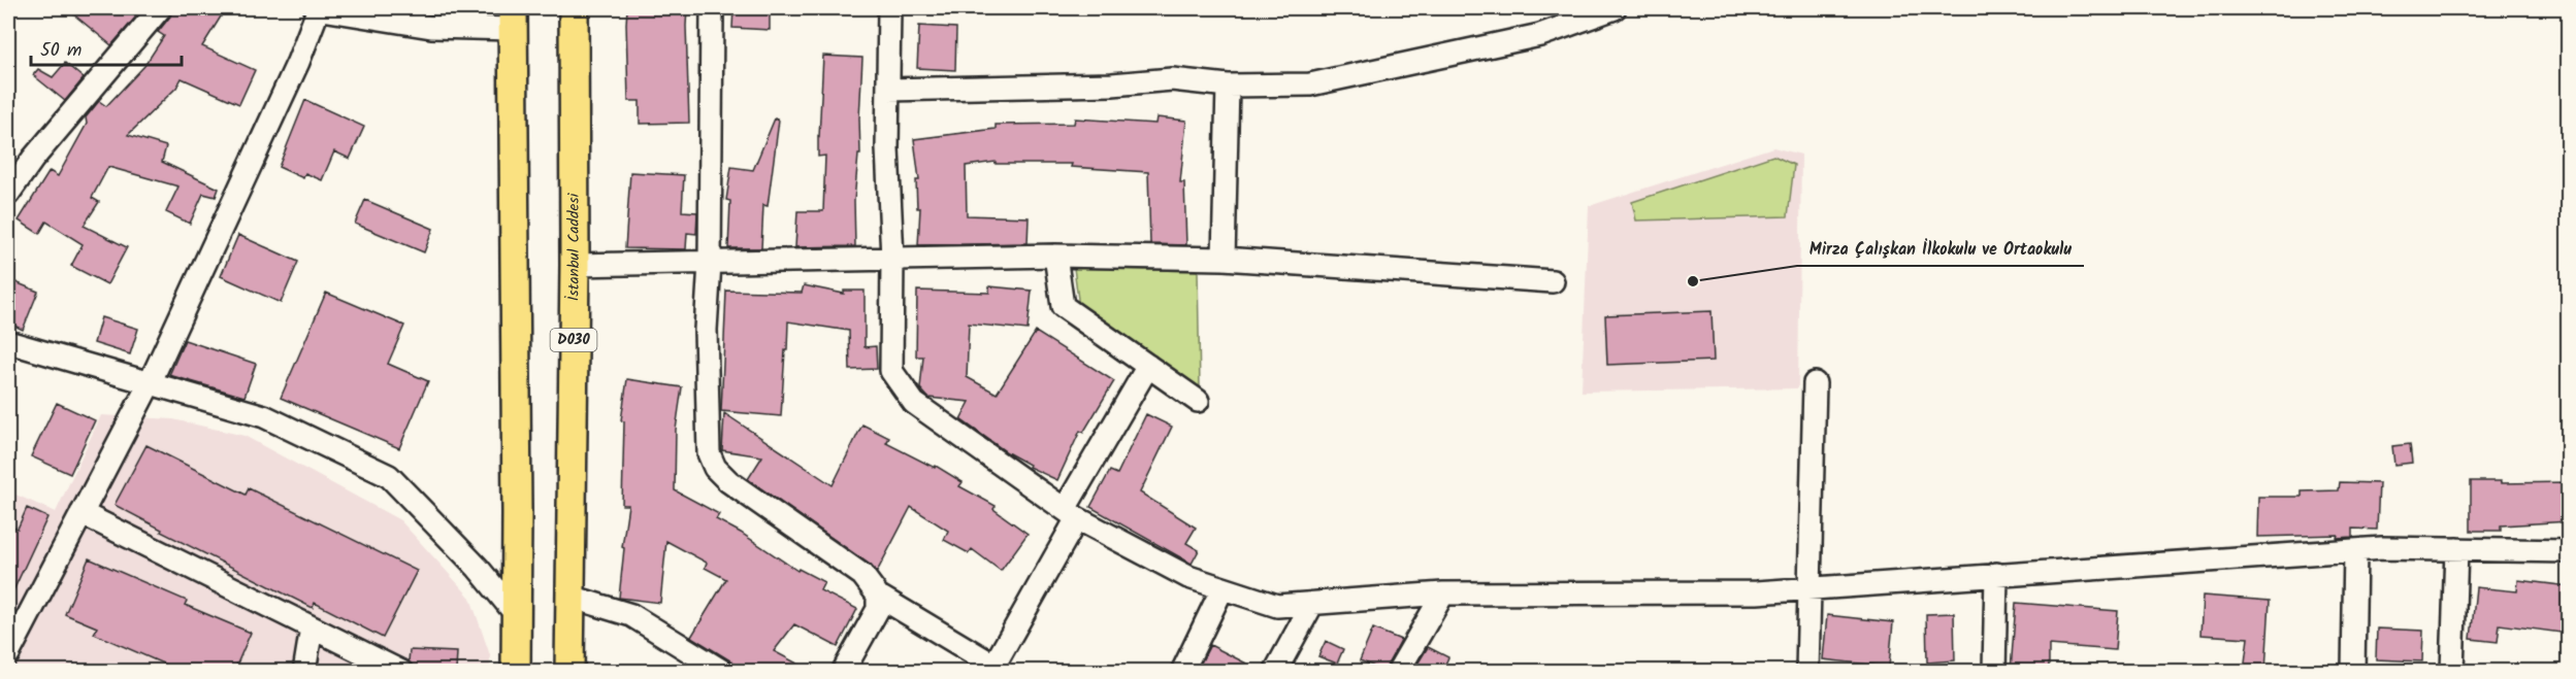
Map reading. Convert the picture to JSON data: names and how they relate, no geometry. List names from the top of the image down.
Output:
{
  "streets": {
    "main road": ["İstanbul Caddesi", "D030"]
  },
  "places": ["Mirza Çalışkan İlkokulu ve Ortaokulu"],
  "scale_bar": "50 m"
}
